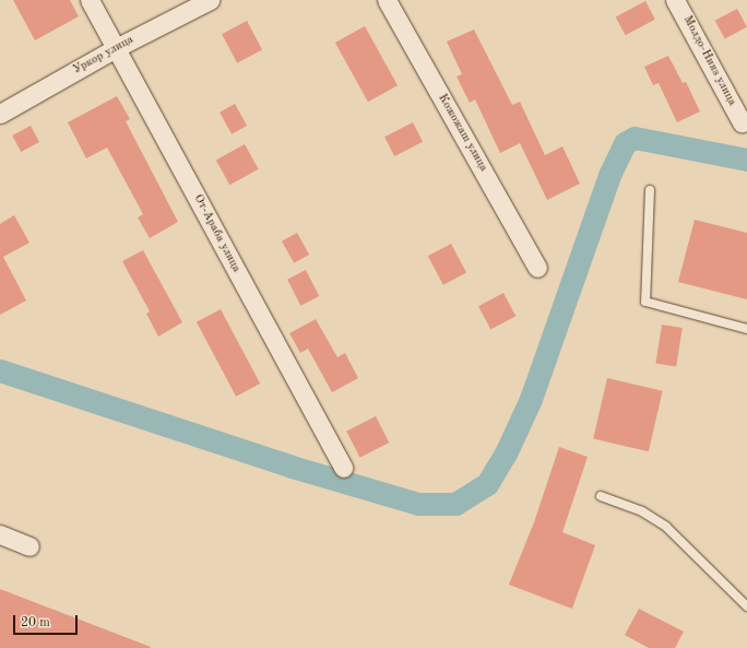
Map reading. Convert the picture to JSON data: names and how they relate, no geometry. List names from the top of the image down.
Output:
{
  "streets": {
    "street": [
      "Уркор улица",
      "Молдо-Нияз улица",
      "Кожожаш улица",
      "От-Араба улица"
    ]
  },
  "crossings": [
    ["Уркор улица", "От-Араба улица"]
  ],
  "scale_bar": "20 m"
}
